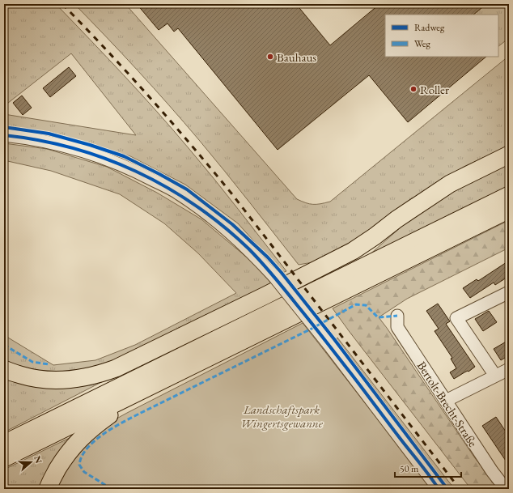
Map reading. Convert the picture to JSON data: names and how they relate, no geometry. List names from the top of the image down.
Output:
{
  "streets": {
    "street": ["Bertolt-Brecht-Straße"]
  },
  "parks": ["Landschaftspark Wingertsgewanne"],
  "places": ["Bauhaus", "Roller"],
  "legend": ["Radweg", "Weg"],
  "scale_bar": "50 m",
  "north": "right"
}
